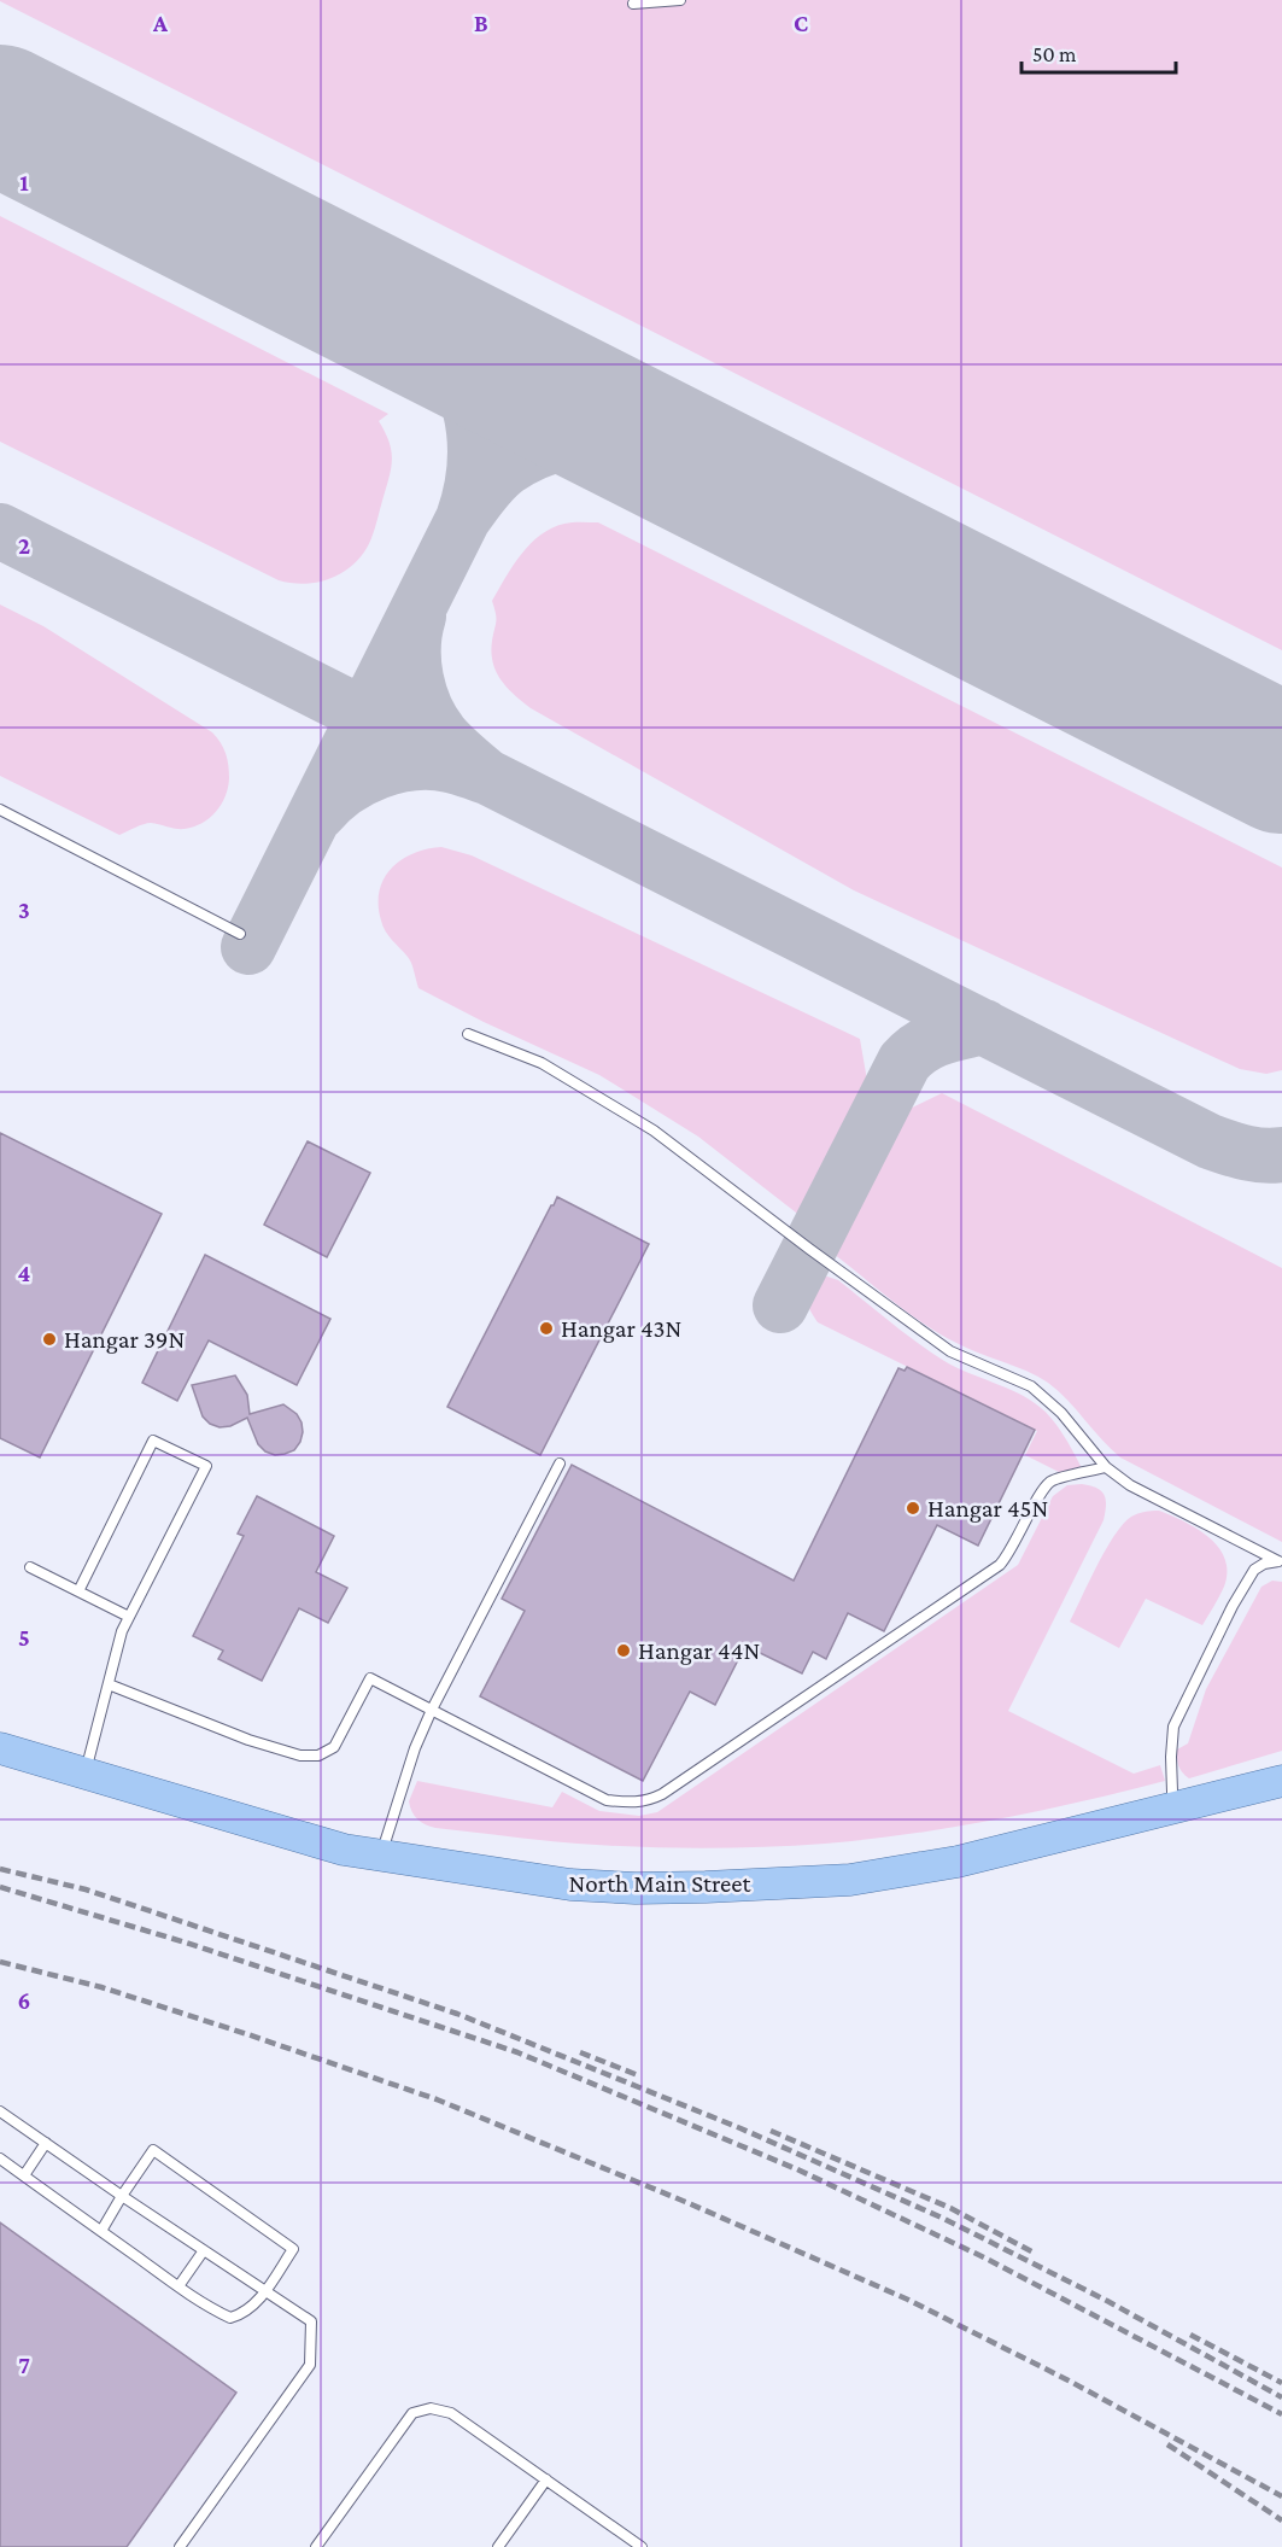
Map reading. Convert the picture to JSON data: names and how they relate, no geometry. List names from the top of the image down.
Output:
{
  "streets": {
    "main road": ["North Main Street"]
  },
  "places": [
    "Hangar 43N",
    "Hangar 39N",
    "Hangar 45N",
    "Hangar 44N"
  ],
  "scale_bar": "50 m",
  "grid": {
    "columns": ["A", "B", "C"],
    "rows": [
      "1",
      "2",
      "3",
      "4",
      "5",
      "6",
      "7"
    ]
  }
}
